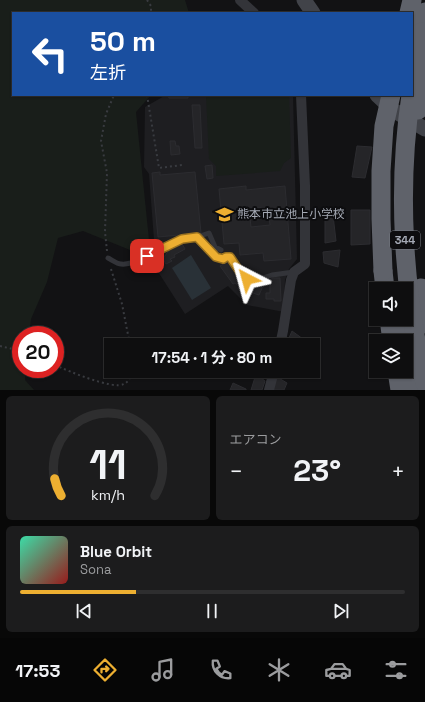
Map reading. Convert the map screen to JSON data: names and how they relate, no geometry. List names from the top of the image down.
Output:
{
  "streets": {
    "highway": ["344"]
  },
  "places": {
    "school or university": ["熊本市立池上小学校"]
  },
  "page": {
    "turn": ["50 m", "左折"],
    "limit": "20",
    "trip": "17:54 · 1 分 · 80 m",
    "tile": "エアコン",
    "heat": ["−", "23°", "+"],
    "song": ["Blue Orbit", "Sona"],
    "tabs": "17:53",
    "gauge": ["11", "km/h"]
  }
}
